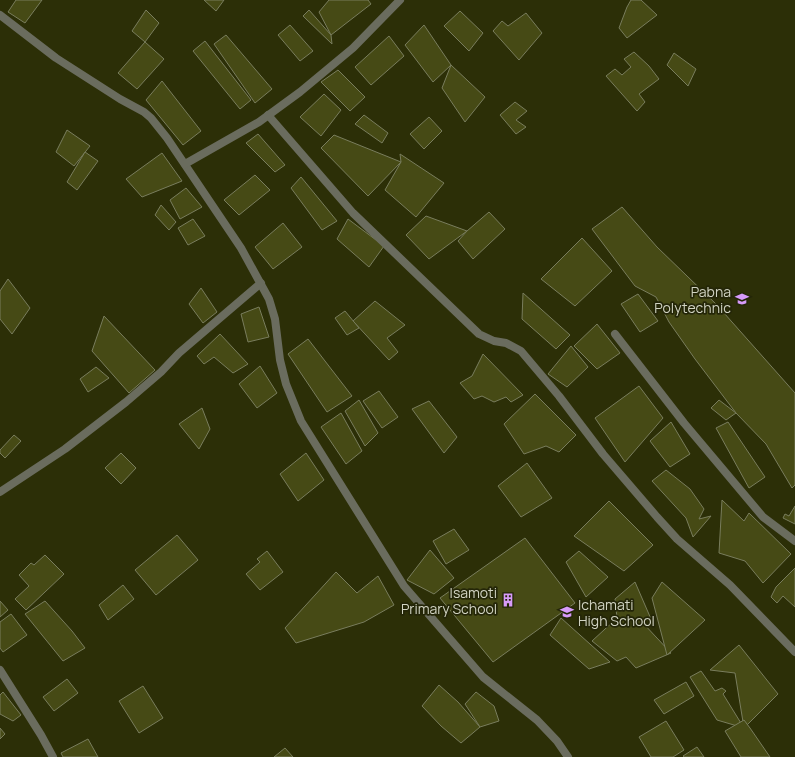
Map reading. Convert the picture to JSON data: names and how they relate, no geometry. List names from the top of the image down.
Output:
{
  "places": {
    "school or university": ["Pabna Polytechnic", "Ichamati High School"],
    "building": ["Isamoti Primary School"]
  }
}
